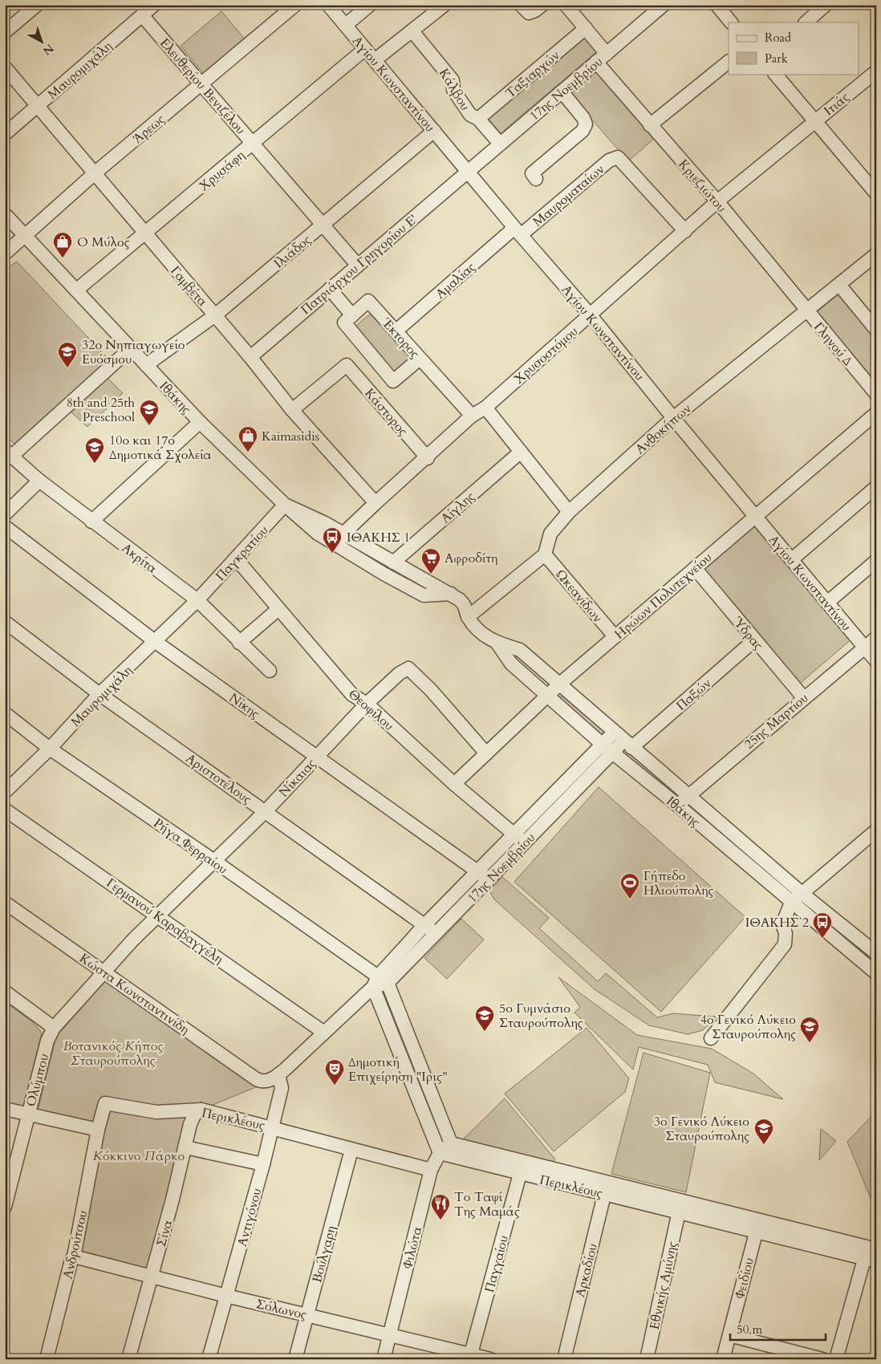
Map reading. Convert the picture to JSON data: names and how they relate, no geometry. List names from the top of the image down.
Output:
{
  "streets": {
    "street": [
      "Μαυρομιχάλη",
      "Ταξιαρχών",
      "Αγίου Κωνσταντίνου",
      "Ελευθερίου Βενιζέλου",
      "17ης Νοεμβρίου",
      "Κάλβου",
      "Ιτιάς",
      "Άρεως",
      "Χρυσάφη",
      "Κριεζιώτου",
      "Μαυροματαίων",
      "Ιλιάδος",
      "Πατριάρχου Γρηγορίου Ε'",
      "Αμαλίας",
      "Γαμβέτα",
      "Έκτορος",
      "Γληνού Δ",
      "Χρυσοστόμου",
      "Ιθάκης",
      "Κάστορος",
      "Ανθοκήπων",
      "Αίγλης",
      "Παγκρατίου",
      "Ακρίτα",
      "Ωκεανίδων",
      "Ηρώων Πολυτεχνείου",
      "Ύδρας",
      "Παξών",
      "Νίκης",
      "Θεοφίλου",
      "25ης Μαρτίου",
      "Νίκαιας",
      "Αριστοτέλους",
      "Ρήγα Φερραίου",
      "Γερμανού Καραβαγγέλη",
      "Κώστα Κωνσταντινίδη",
      "Ολύμπου",
      "Περικλέους",
      "Αντιγόνου",
      "Σίνα",
      "Ανδρούτσου",
      "Φιλώτα",
      "Βούλγαρη",
      "Παγγαίου",
      "Αρκαδίου",
      "Φειδίου",
      "Εθνικής Αμύνης",
      "Σόλωνος"
    ]
  },
  "crossings": [
    ["Μαυρομιχάλη", "Ελευθερίου Βενιζέλου"],
    ["Μαυρομιχάλη", "Γαμβέτα"],
    ["Μαυρομιχάλη", "Παγκρατίου"],
    ["Μαυρομιχάλη", "Ακρίτα"],
    ["Μαυρομιχάλη", "Νίκης"],
    ["Μαυρομιχάλη", "Αριστοτέλους"],
    ["Μαυρομιχάλη", "Ρήγα Φερραίου"],
    ["Ταξιαρχών", "Κάλβου"],
    ["Αγίου Κωνσταντίνου", "17ης Νοεμβρίου"],
    ["Αγίου Κωνσταντίνου", "Χρυσάφη"],
    ["Αγίου Κωνσταντίνου", "Μαυροματαίων"],
    ["Αγίου Κωνσταντίνου", "Ιλιάδος"],
    ["Αγίου Κωνσταντίνου", "Πατριάρχου Γρηγορίου Ε'"],
    ["Αγίου Κωνσταντίνου", "Αμαλίας"],
    ["Αγίου Κωνσταντίνου", "Χρυσοστόμου"],
    ["Αγίου Κωνσταντίνου", "Ανθοκήπων"],
    ["Αγίου Κωνσταντίνου", "Ηρώων Πολυτεχνείου"],
    ["Αγίου Κωνσταντίνου", "25ης Μαρτίου"],
    ["Ελευθερίου Βενιζέλου", "Άρεως"],
    ["Ελευθερίου Βενιζέλου", "Χρυσάφη"],
    ["Ελευθερίου Βενιζέλου", "Ιλιάδος"],
    ["Ελευθερίου Βενιζέλου", "Πατριάρχου Γρηγορίου Ε'"],
    ["17ης Νοεμβρίου", "Κάλβου"],
    ["17ης Νοεμβρίου", "Κριεζιώτου"],
    ["17ης Νοεμβρίου", "Πατριάρχου Γρηγορίου Ε'"],
    ["17ης Νοεμβρίου", "Ιθάκης"],
    ["17ης Νοεμβρίου", "Παξών"],
    ["17ης Νοεμβρίου", "Νίκης"],
    ["17ης Νοεμβρίου", "Θεοφίλου"],
    ["17ης Νοεμβρίου", "Αριστοτέλους"],
    ["17ης Νοεμβρίου", "Ρήγα Φερραίου"],
    ["17ης Νοεμβρίου", "Γερμανού Καραβαγγέλη"],
    ["17ης Νοεμβρίου", "Κώστα Κωνσταντινίδη"],
    ["17ης Νοεμβρίου", "Αντιγόνου"],
    ["Ιτιάς", "Χρυσοστόμου"],
    ["Άρεως", "Γαμβέτα"],
    ["Άρεως", "Ιθάκης"],
    ["Χρυσάφη", "Γαμβέτα"],
    ["Χρυσάφη", "Ιθάκης"],
    ["Κριεζιώτου", "Γληνού Δ"],
    ["Κριεζιώτου", "Χρυσοστόμου"],
    ["Κριεζιώτου", "Ανθοκήπων"],
    ["Μαυροματαίων", "Αμαλίας"],
    ["Μαυροματαίων", "Χρυσοστόμου"],
    ["Ιλιάδος", "Γαμβέτα"],
    ["Ιλιάδος", "Ιθάκης"],
    ["Πατριάρχου Γρηγορίου Ε'", "Γαμβέτα"],
    ["Αμαλίας", "Έκτορος"],
    ["Γαμβέτα", "Χρυσοστόμου"],
    ["Γαμβέτα", "Κάστορος"],
    ["Έκτορος", "Χρυσοστόμου"],
    ["Γληνού Δ", "Ανθοκήπων"],
    ["Χρυσοστόμου", "Ιθάκης"],
    ["Χρυσοστόμου", "Κάστορος"],
    ["Ιθάκης", "Αίγλης"],
    ["Ιθάκης", "Παγκρατίου"],
    ["Ιθάκης", "Ηρώων Πολυτεχνείου"],
    ["Ιθάκης", "Παξών"],
    ["Ιθάκης", "25ης Μαρτίου"],
    ["Ανθοκήπων", "Ωκεανίδων"],
    ["Παγκρατίου", "Ακρίτα"],
    ["Παγκρατίου", "Θεοφίλου"],
    ["Ωκεανίδων", "Ηρώων Πολυτεχνείου"],
    ["Ηρώων Πολυτεχνείου", "Ύδρας"],
    ["Ηρώων Πολυτεχνείου", "Θεοφίλου"],
    ["Ηρώων Πολυτεχνείου", "Νίκαιας"],
    ["Ύδρας", "Παξών"],
    ["Ύδρας", "25ης Μαρτίου"],
    ["Νίκης", "Νίκαιας"],
    ["Θεοφίλου", "Νίκαιας"],
    ["Νίκαιας", "Αριστοτέλους"],
    ["Νίκαιας", "Ρήγα Φερραίου"],
    ["Νίκαιας", "Γερμανού Καραβαγγέλη"],
    ["Νίκαιας", "Κώστα Κωνσταντινίδη"],
    ["Νίκαιας", "Ολύμπου"],
    ["Κώστα Κωνσταντινίδη", "Ολύμπου"],
    ["Περικλέους", "Αντιγόνου"],
    ["Περικλέους", "Σίνα"],
    ["Περικλέους", "Ανδρούτσου"],
    ["Περικλέους", "Φιλώτα"],
    ["Περικλέους", "Βούλγαρη"],
    ["Περικλέους", "Παγγαίου"],
    ["Περικλέους", "Αρκαδίου"],
    ["Περικλέους", "Φειδίου"],
    ["Περικλέους", "Εθνικής Αμύνης"],
    ["Αντιγόνου", "Σόλωνος"],
    ["Σίνα", "Σόλωνος"],
    ["Ανδρούτσου", "Σόλωνος"],
    ["Φιλώτα", "Σόλωνος"],
    ["Βούλγαρη", "Σόλωνος"],
    ["Παγγαίου", "Σόλωνος"]
  ],
  "parks": ["Βοτανικός Κήπος Σταυρούπολης", "Κόκκινο Πάρκο"],
  "places": {
    "shop": ["Ο Μύλος", "Kaimasidis"],
    "school or university": [
      "32ο Νηπιαγωγείο Ευόσμου",
      "8th and 25th Preschool",
      "10ο και 17ο Δημοτικά Σχολεία",
      "5ο Γυμνάσιο Σταυρούπολης",
      "4ο Γενικό Λύκειο Σταυρούπολης",
      "3ο Γενικό Λύκειο Σταυρούπολης"
    ],
    "bus stop": ["ΙΘΑΚΗΣ 1", "ΙΘΑΚΗΣ 2"],
    "supermarket": ["Αφροδίτη"],
    "sports": ["Γήπεδο Ηλιούπολης"],
    "theatre": ["Δημοτική Επιχείρηση \"Ιρις\""],
    "restaurant": ["Το Ταψί Της Μαμάς"]
  },
  "legend": ["Road", "Park"],
  "scale_bar": "50 m",
  "north": "bottom right"
}
